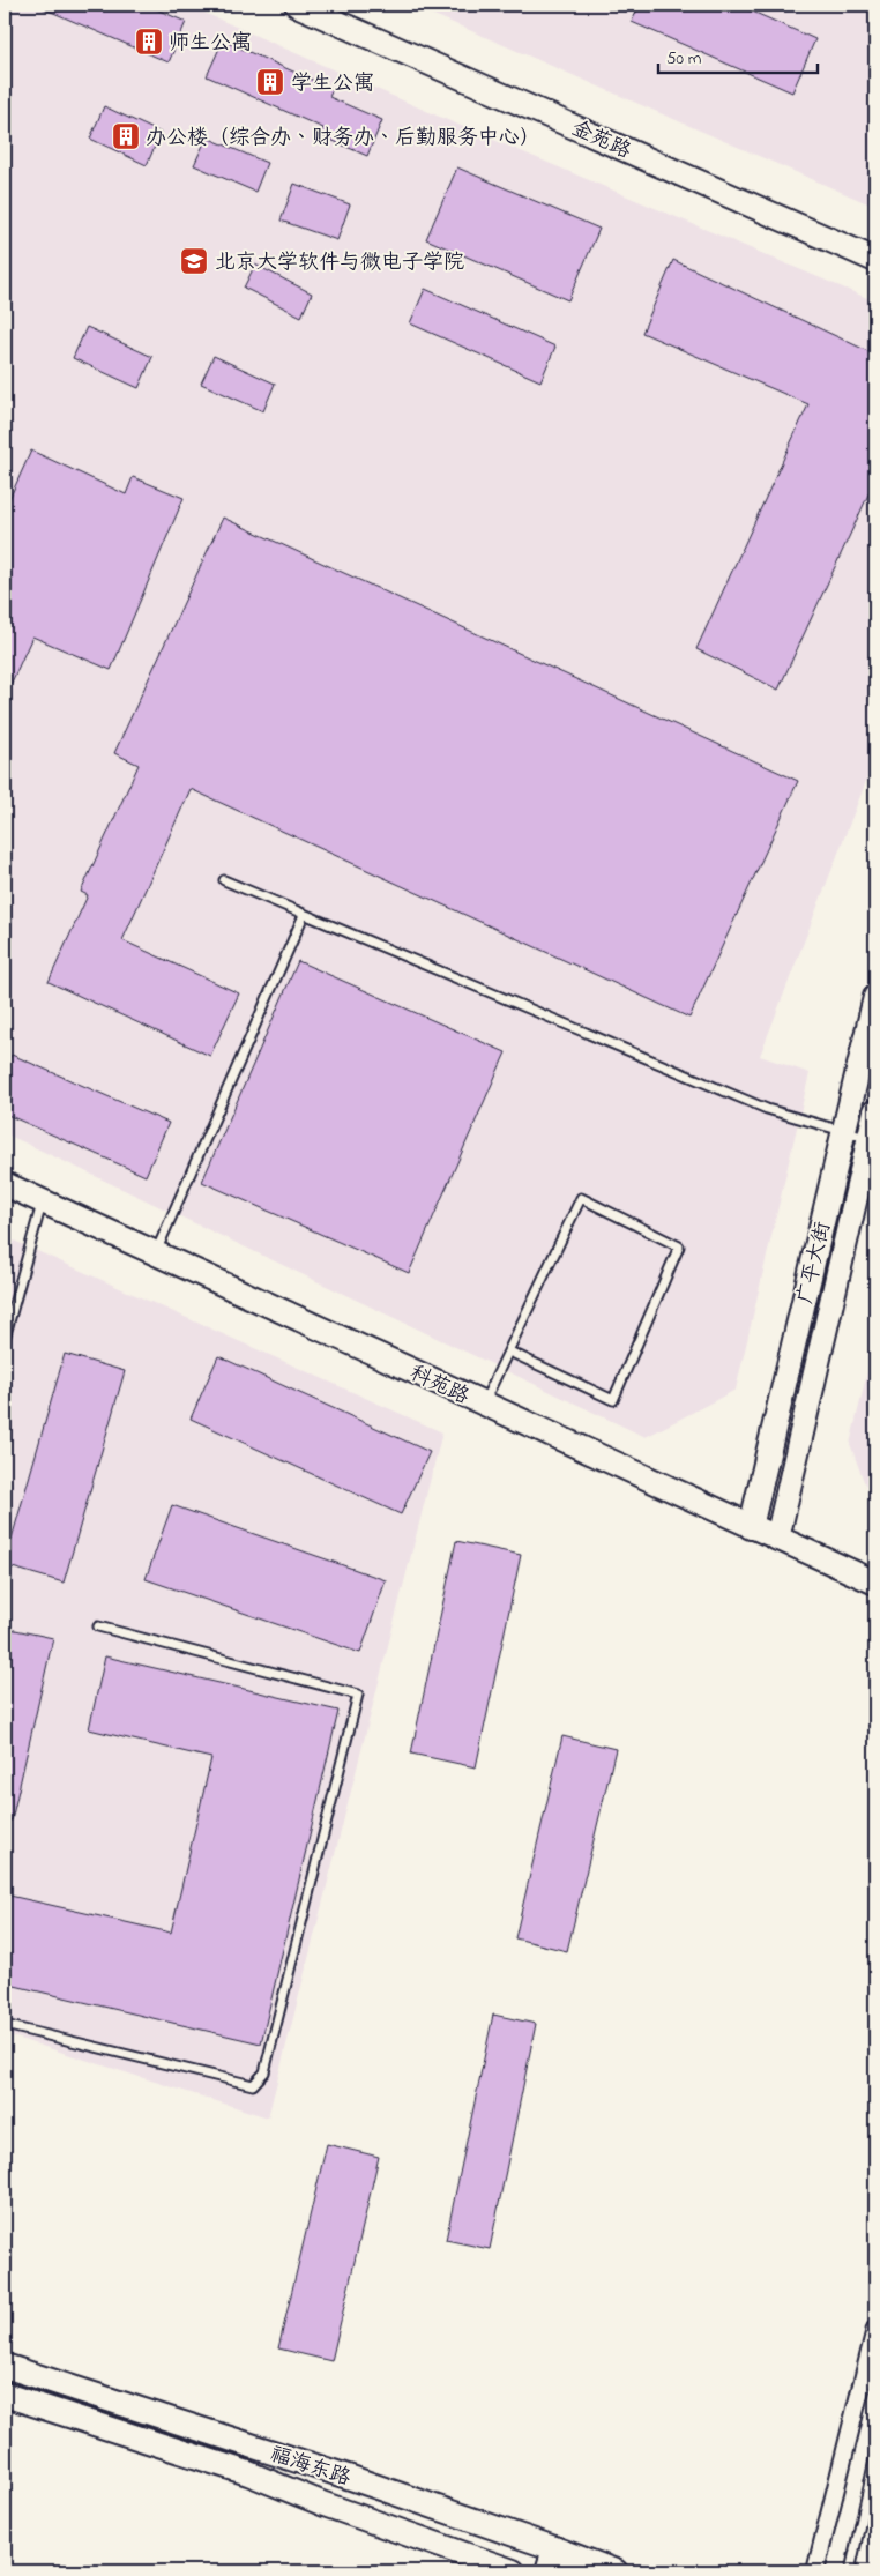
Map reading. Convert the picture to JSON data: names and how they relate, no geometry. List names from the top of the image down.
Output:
{
  "streets": {
    "street": [
      "金苑路",
      "广平大街",
      "科苑路",
      "福海东路"
    ]
  },
  "crossings": [
    ["广平大街", "科苑路"]
  ],
  "places": {
    "building": ["师生公寓", "学生公寓", "办公楼（综合办、财务办、后勤服务中心）"],
    "school or university": ["北京大学软件与微电子学院"]
  },
  "scale_bar": "50 m"
}
